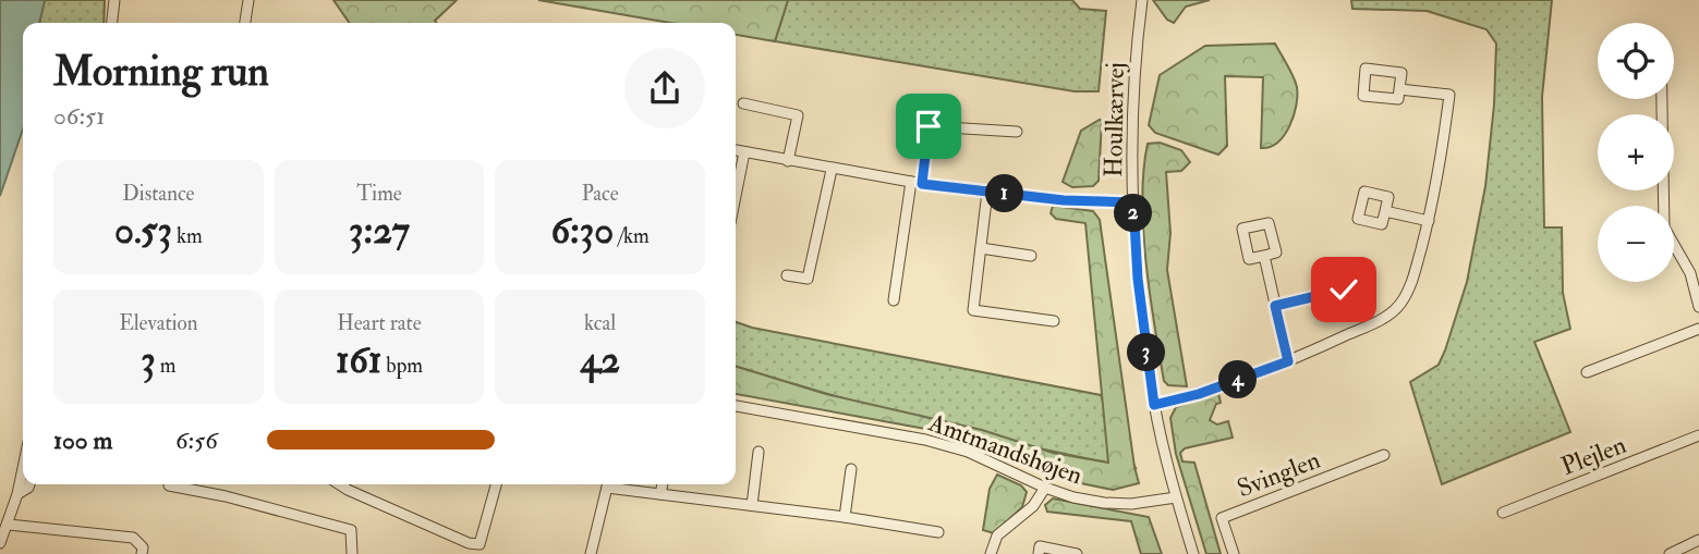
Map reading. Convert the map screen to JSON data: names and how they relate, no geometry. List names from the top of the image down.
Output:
{
  "streets": {
    "street": [
      "Houlkærvej",
      "Amtmandshøjen",
      "Plejlen",
      "Svinglen"
    ]
  },
  "crossings": [
    ["Houlkærvej", "Amtmandshøjen"]
  ],
  "page": {
    "map_buttons": ["+", "−"],
    "heading": ["Morning run", "06:51"],
    "stats": [
      ["Distance", "0.53 km"],
      ["Time", "3:27"],
      ["Pace", "6:30 /km"],
      ["Elevation", "3 m"],
      ["Heart rate", "161 bpm"],
      ["kcal", "42"]
    ],
    "pins": [
      "1",
      "2",
      "3",
      "4"
    ],
    "list": [
      {
        "name": "100 m",
        "note": "6:56"
      }
    ]
  }
}
